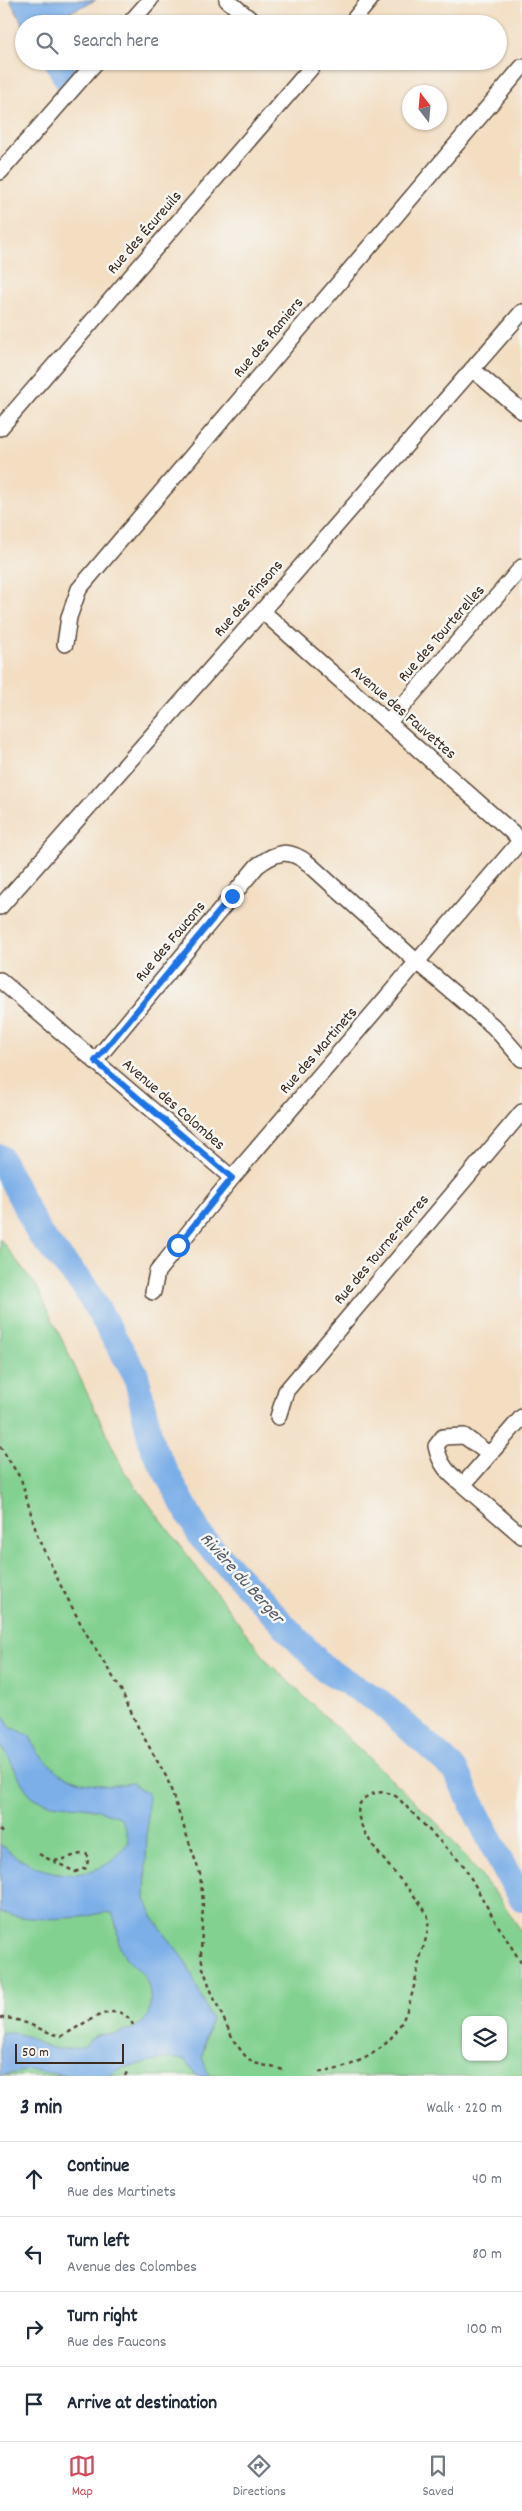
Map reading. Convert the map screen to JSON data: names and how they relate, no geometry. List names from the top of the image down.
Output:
{
  "streets": {
    "street": [
      "Rue des Écureuils",
      "Rue des Ramiers",
      "Rue des Pinsons",
      "Rue des Tourterelles",
      "Avenue des Fauvettes",
      "Rue des Faucons",
      "Rue des Martinets",
      "Avenue des Colombes",
      "Rue des Tourne-Pierres"
    ]
  },
  "crossings": [
    ["Rue des Pinsons", "Avenue des Fauvettes"],
    ["Rue des Tourterelles", "Avenue des Fauvettes"],
    ["Avenue des Fauvettes", "Rue des Martinets"],
    ["Rue des Faucons", "Rue des Martinets"],
    ["Rue des Faucons", "Avenue des Colombes"],
    ["Rue des Martinets", "Avenue des Colombes"]
  ],
  "water": ["Rivière du Berger"],
  "scale_bar": "50 m",
  "north": "top",
  "page": {
    "search": "Search here",
    "scale": "50 m",
    "heading": ["3 min", "Walk · 220 m"],
    "list": [
      ["Continue", "Rue des Martinets", "40 m"],
      ["Turn left", "Avenue des Colombes", "80 m"],
      ["Turn right", "Rue des Faucons", "100 m"],
      "Arrive at destination"
    ],
    "nav": ["Map", "Directions", "Saved"]
  }
}
